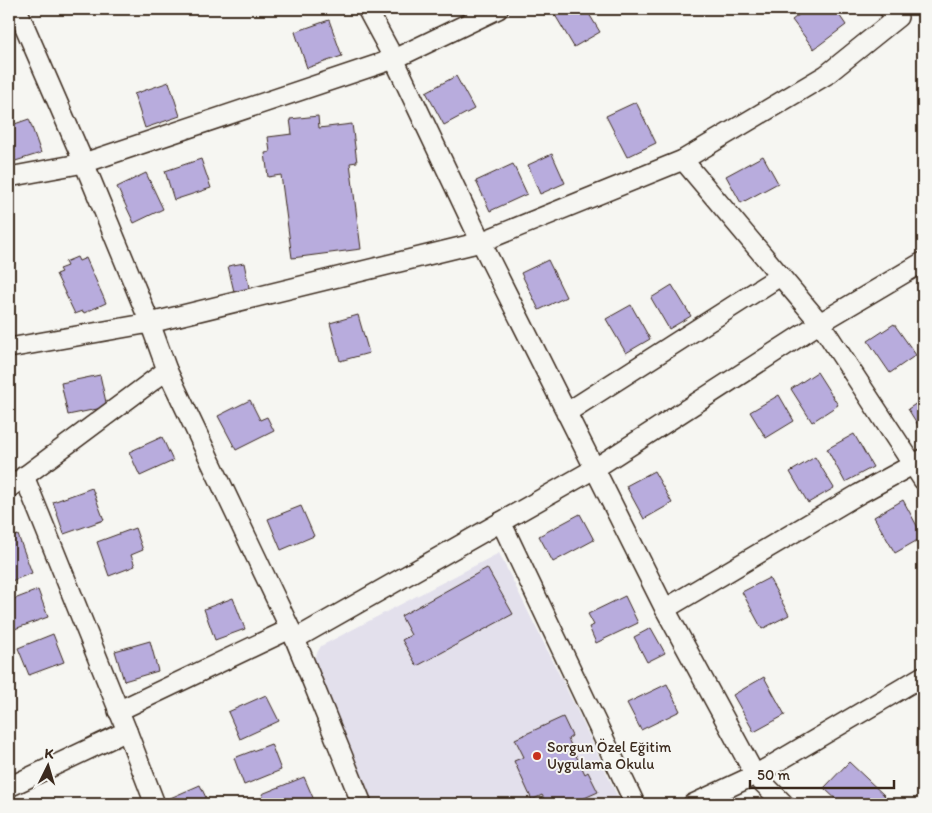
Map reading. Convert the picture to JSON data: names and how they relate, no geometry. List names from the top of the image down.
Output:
{
  "places": ["Sorgun Özel Eğitim Uygulama Okulu"],
  "scale_bar": "50 m",
  "north": "top"
}
